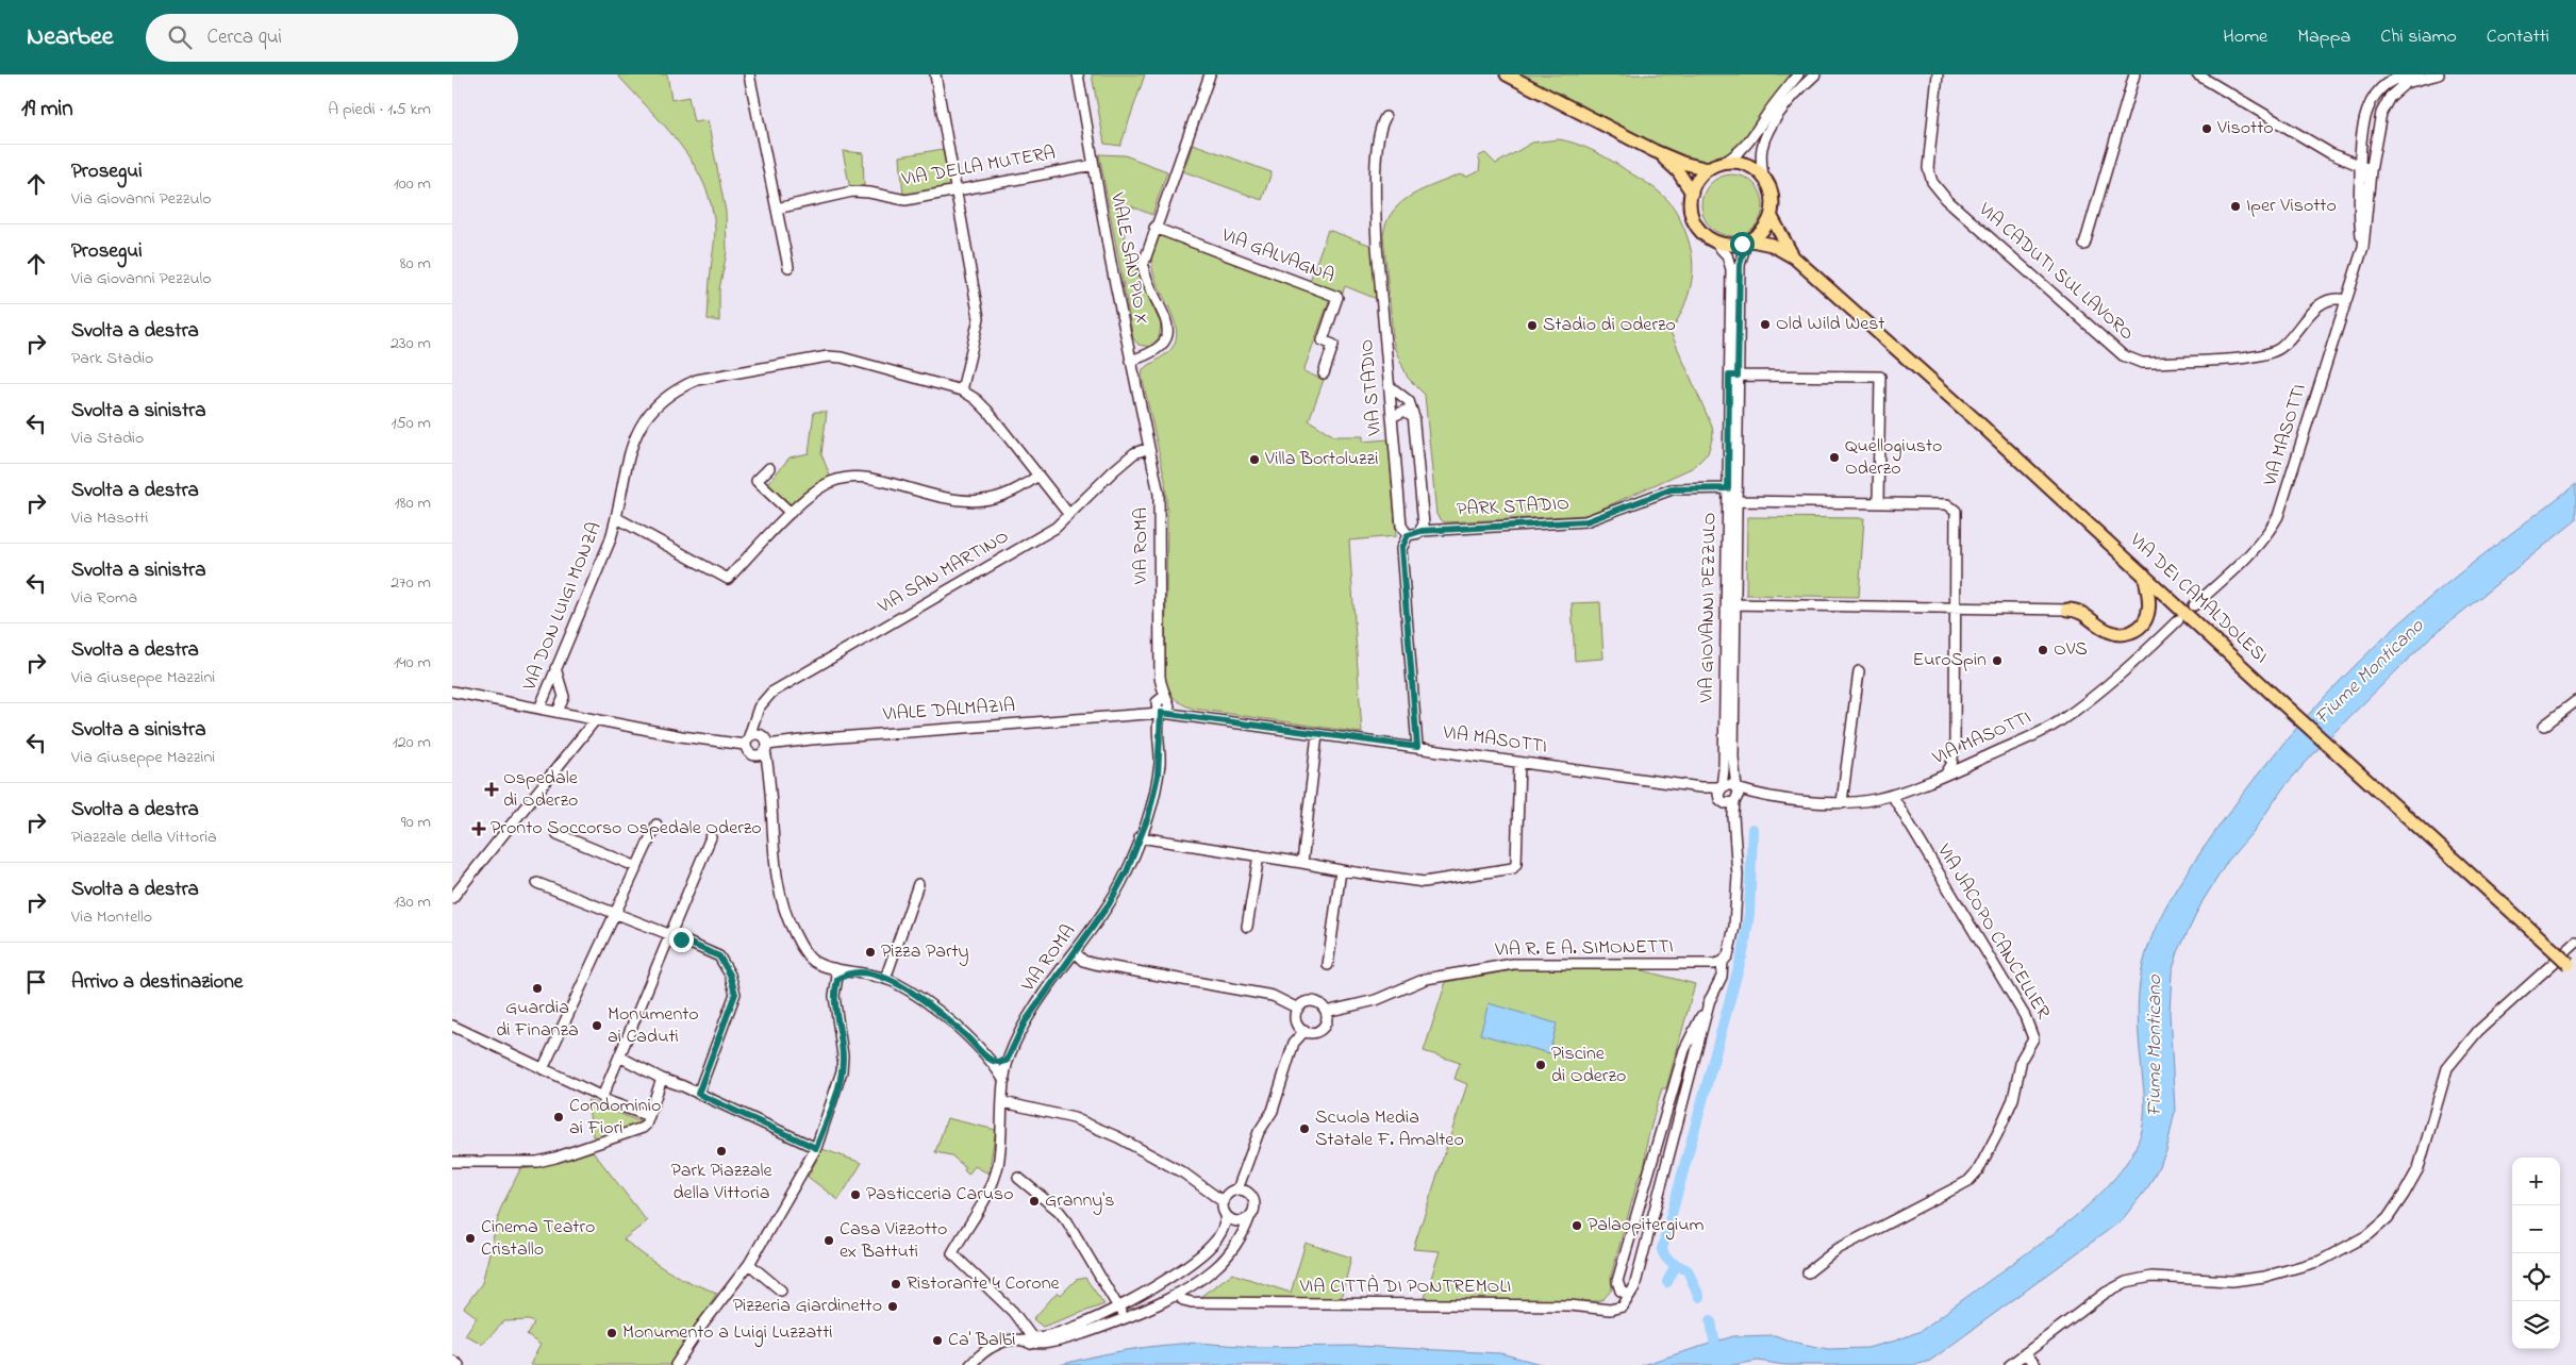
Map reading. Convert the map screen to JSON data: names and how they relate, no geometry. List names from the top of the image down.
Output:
{
  "streets": {
    "main road": ["VIA DEI CAMALDOLESI"],
    "street": [
      "VIA DELLA MUTERA",
      "VIA GALVAGNA",
      "VIALE SAN PIO X",
      "VIA CADUTI SUL LAVORO",
      "VIA STADIO",
      "VIA MASOTTI",
      "PARK STADIO",
      "VIA ROMA",
      "VIA SAN MARTINO",
      "VIA DON LUIGI MONZA",
      "VIA GIOVANNI PEZZULO",
      "VIALE DALMAZIA",
      "VIA JACOPO CANCELLIER",
      "VIA R. E A. SIMONETTI",
      "VIA CITTÀ DI PONTREMOLI"
    ]
  },
  "crossings": [
    ["VIA DELLA MUTERA", "VIALE SAN PIO X"],
    ["VIALE SAN PIO X", "VIA ROMA"],
    ["VIALE SAN PIO X", "VIA SAN MARTINO"],
    ["VIA CADUTI SUL LAVORO", "VIA MASOTTI"],
    ["VIA STADIO", "PARK STADIO"],
    ["VIA MASOTTI", "VIA ROMA"],
    ["VIA MASOTTI", "VIA GIOVANNI PEZZULO"],
    ["VIA MASOTTI", "VIALE DALMAZIA"],
    ["VIA MASOTTI", "VIA JACOPO CANCELLIER"],
    ["VIA MASOTTI", "VIA CITTÀ DI PONTREMOLI"],
    ["PARK STADIO", "VIA GIOVANNI PEZZULO"],
    ["VIA ROMA", "VIA SAN MARTINO"],
    ["VIA ROMA", "VIALE DALMAZIA"],
    ["VIA SAN MARTINO", "VIA DON LUIGI MONZA"],
    ["VIA SAN MARTINO", "VIALE DALMAZIA"],
    ["VIA DEI CAMALDOLESI", "VIA GIOVANNI PEZZULO"],
    ["VIA GIOVANNI PEZZULO", "VIA CITTÀ DI PONTREMOLI"],
    ["VIA R. E A. SIMONETTI", "VIA CITTÀ DI PONTREMOLI"]
  ],
  "water": ["Fiume Monticano"],
  "places": {
    "other": [
      "Visotto",
      "Iper Visotto",
      "Old Wild West",
      "Stadio di Oderzo",
      "Quellogiusto Oderzo",
      "Villa Bortoluzzi",
      "OVS",
      "EuroSpin",
      "Pizza Party",
      "Guardia di Finanza",
      "Monumento ai Caduti",
      "Piscine di Oderzo",
      "Condominio ai Fiori",
      "Scuola Media Statale F. Amalteo",
      "Park Piazzale della Vittoria",
      "Pasticceria Caruso",
      "Granny's",
      "Palaopitergium",
      "Cinema Teatro Cristallo",
      "Casa Vizzotto ex Battuti",
      "Ristorante 4 Corone",
      "Pizzeria Giardinetto",
      "Monumento a Luigi Luzzatti",
      "Ca' Balbi"
    ],
    "health": ["Ospedale di Oderzo", "Pronto Soccorso Ospedale Oderzo"]
  },
  "page": {
    "header": "Nearbee",
    "search": "Cerca qui",
    "nav": [
      "Home",
      "Mappa",
      "Chi siamo",
      "Contatti"
    ],
    "heading": ["19 min", "A piedi · 1.5 km"],
    "list": [
      ["Prosegui", "Via Giovanni Pezzulo", "100 m"],
      ["Prosegui", "Via Giovanni Pezzulo", "80 m"],
      ["Svolta a destra", "Park Stadio", "230 m"],
      ["Svolta a sinistra", "Via Stadio", "150 m"],
      ["Svolta a destra", "Via Masotti", "180 m"],
      ["Svolta a sinistra", "Via Roma", "270 m"],
      ["Svolta a destra", "Via Giuseppe Mazzini", "140 m"],
      ["Svolta a sinistra", "Via Giuseppe Mazzini", "120 m"],
      ["Svolta a destra", "Piazzale della Vittoria", "90 m"],
      ["Svolta a destra", "Via Montello", "130 m"],
      "Arrivo a destinazione"
    ],
    "map_buttons": ["+", "−"]
  }
}
